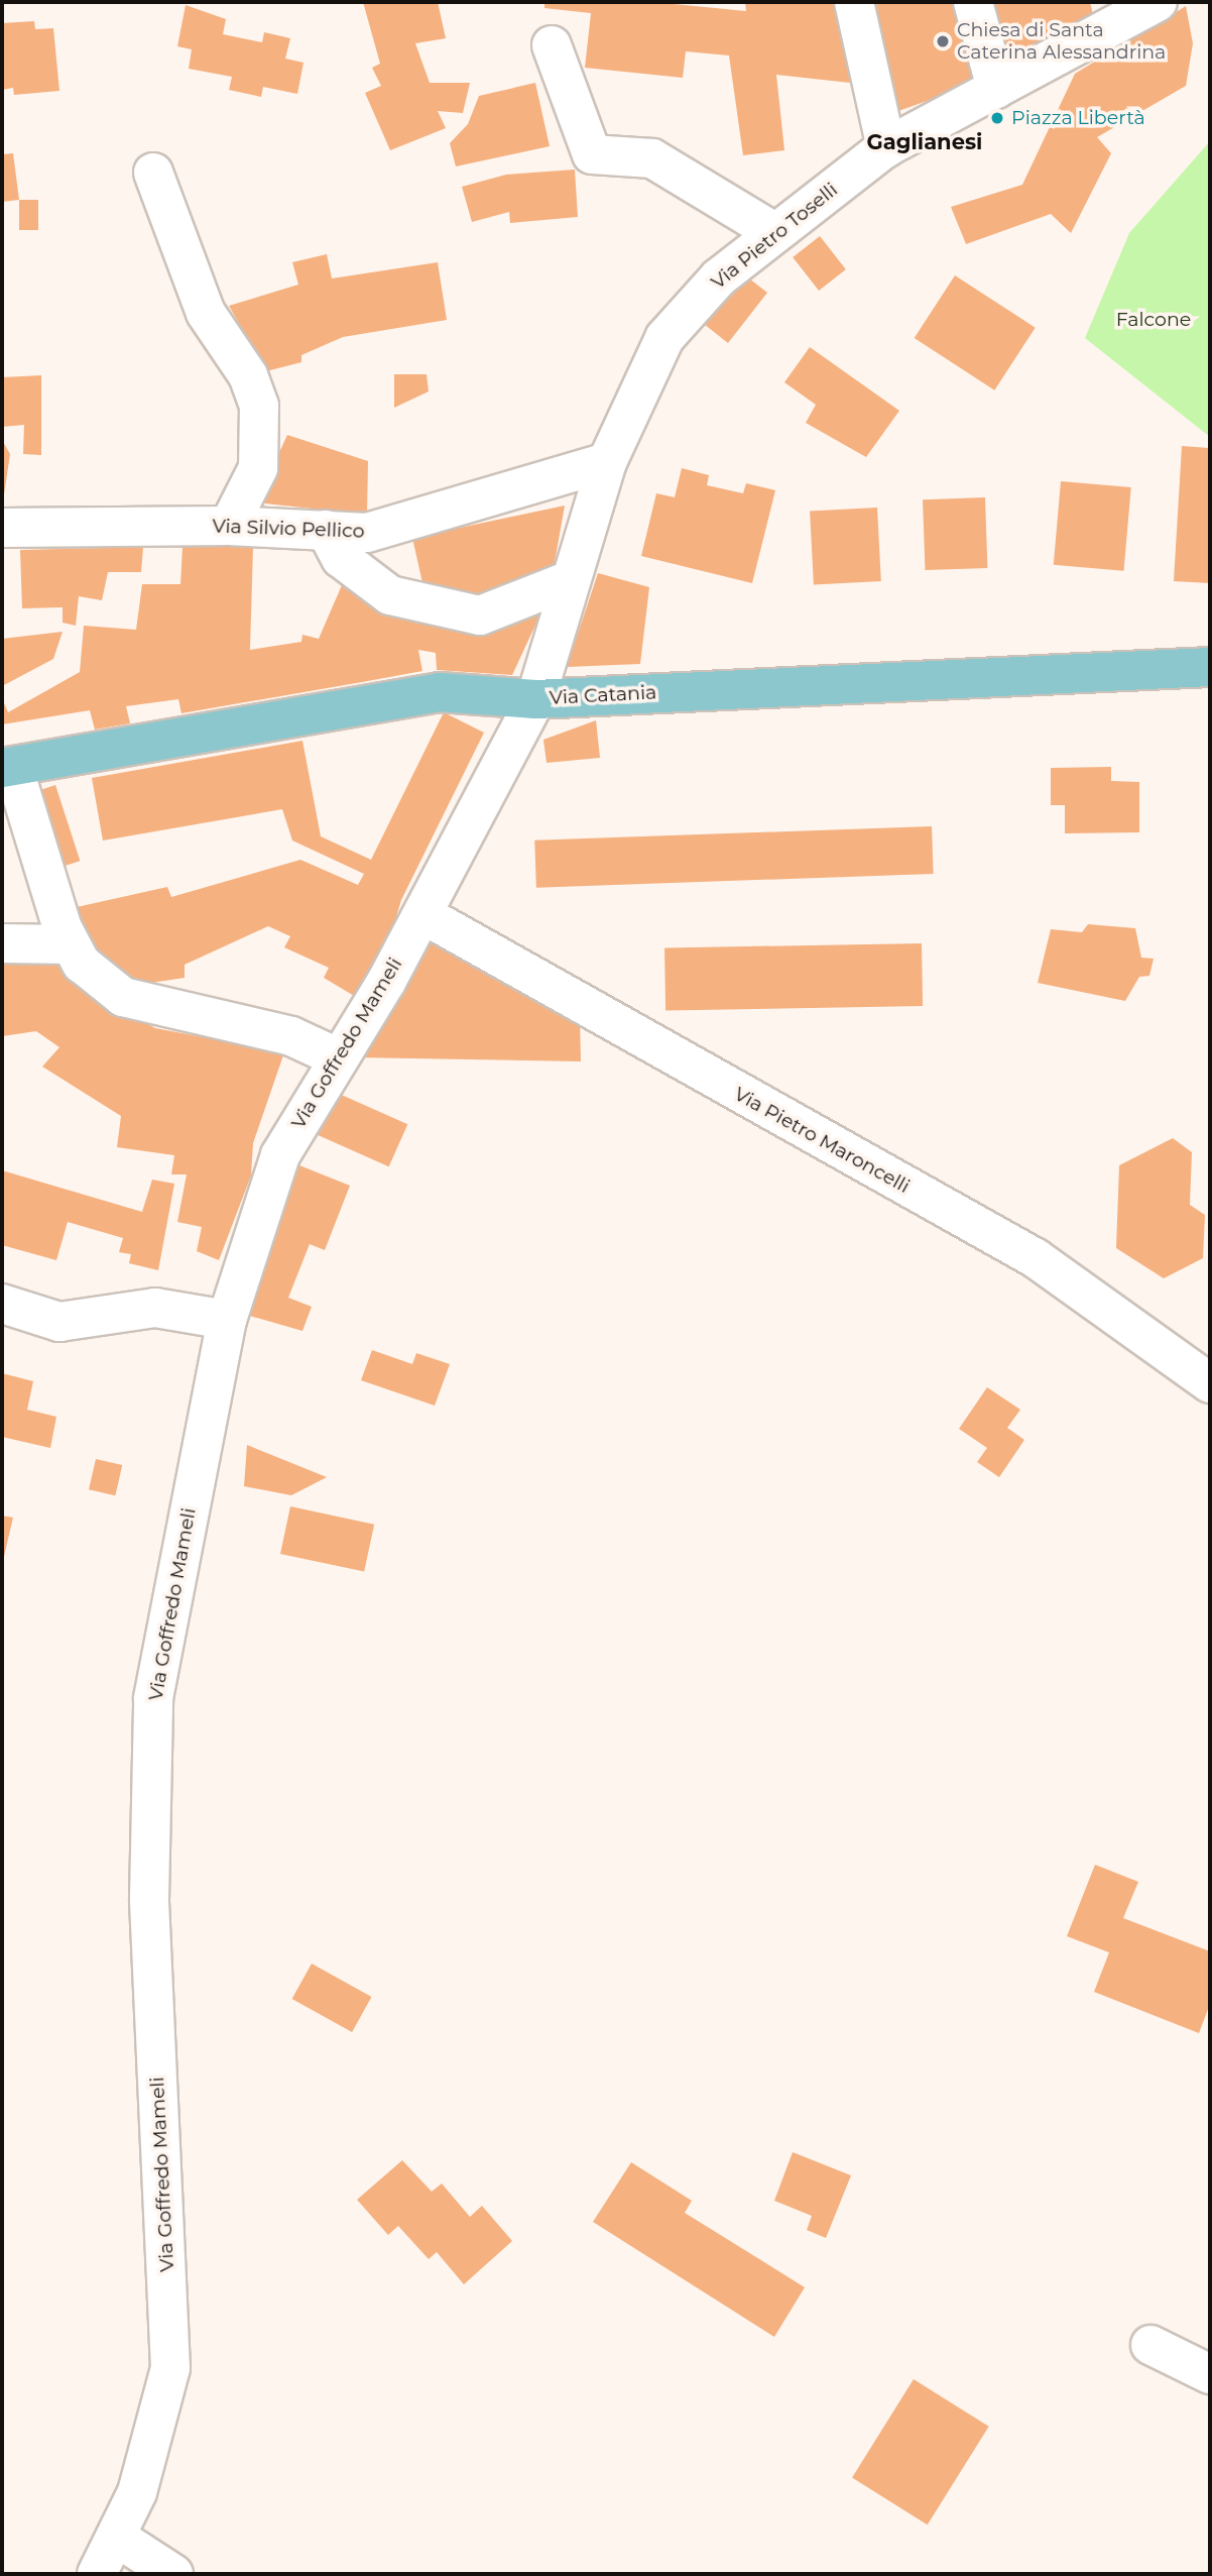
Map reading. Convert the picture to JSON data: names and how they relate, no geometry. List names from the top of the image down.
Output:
{
  "streets": {
    "main road": ["Via Catania"],
    "street": [
      "Via Pietro Toselli",
      "Via Silvio Pellico",
      "Via Goffredo Mameli",
      "Via Pietro Maroncelli"
    ]
  },
  "crossings": [
    ["Via Pietro Toselli", "Via Silvio Pellico"],
    ["Via Pietro Toselli", "Via Catania"],
    ["Via Pietro Toselli", "Via Goffredo Mameli"],
    ["Via Catania", "Via Goffredo Mameli"],
    ["Via Goffredo Mameli", "Via Pietro Maroncelli"]
  ],
  "districts": ["Gaglianesi"],
  "parks": ["Falcone"],
  "places": ["Chiesa di Santa Caterina Alessandrina", "Piazza Libertà"]
}
